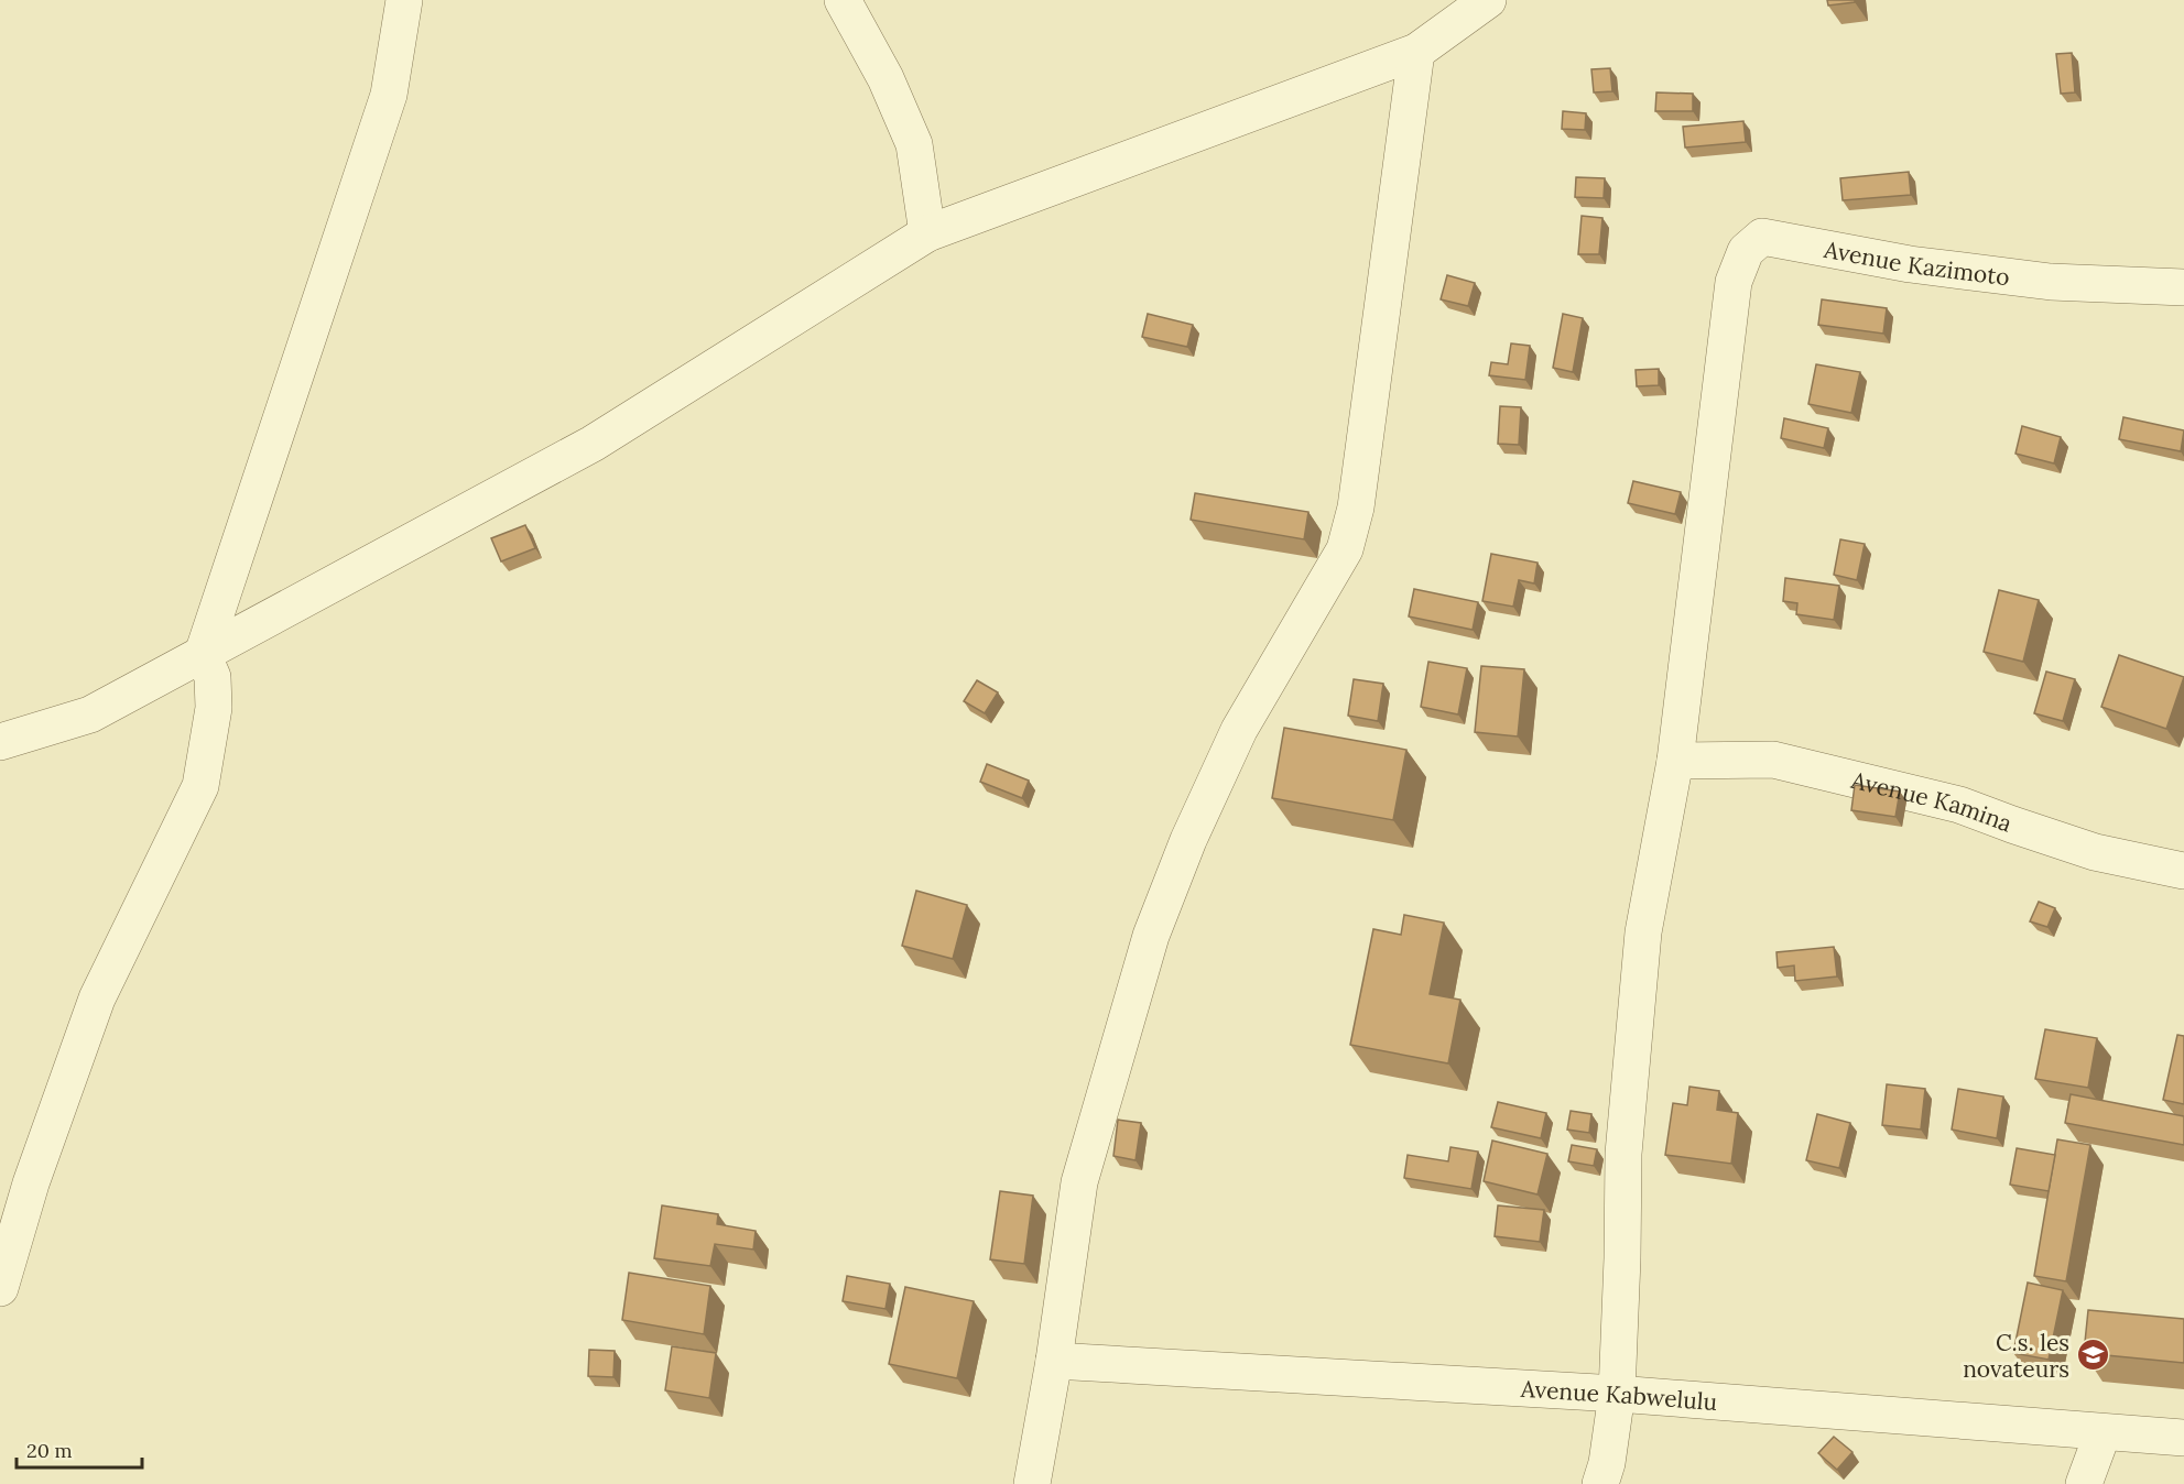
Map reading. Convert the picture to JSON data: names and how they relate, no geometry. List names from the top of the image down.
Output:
{
  "streets": {
    "street": ["Avenue Kazimoto", "Avenue Kamina", "Avenue Kabwelulu"]
  },
  "crossings": [
    ["Avenue Kazimoto", "Avenue Kamina"],
    ["Avenue Kazimoto", "Avenue Kabwelulu"]
  ],
  "places": {
    "school or university": ["C.s. les novateurs"]
  },
  "scale_bar": "20 m"
}
